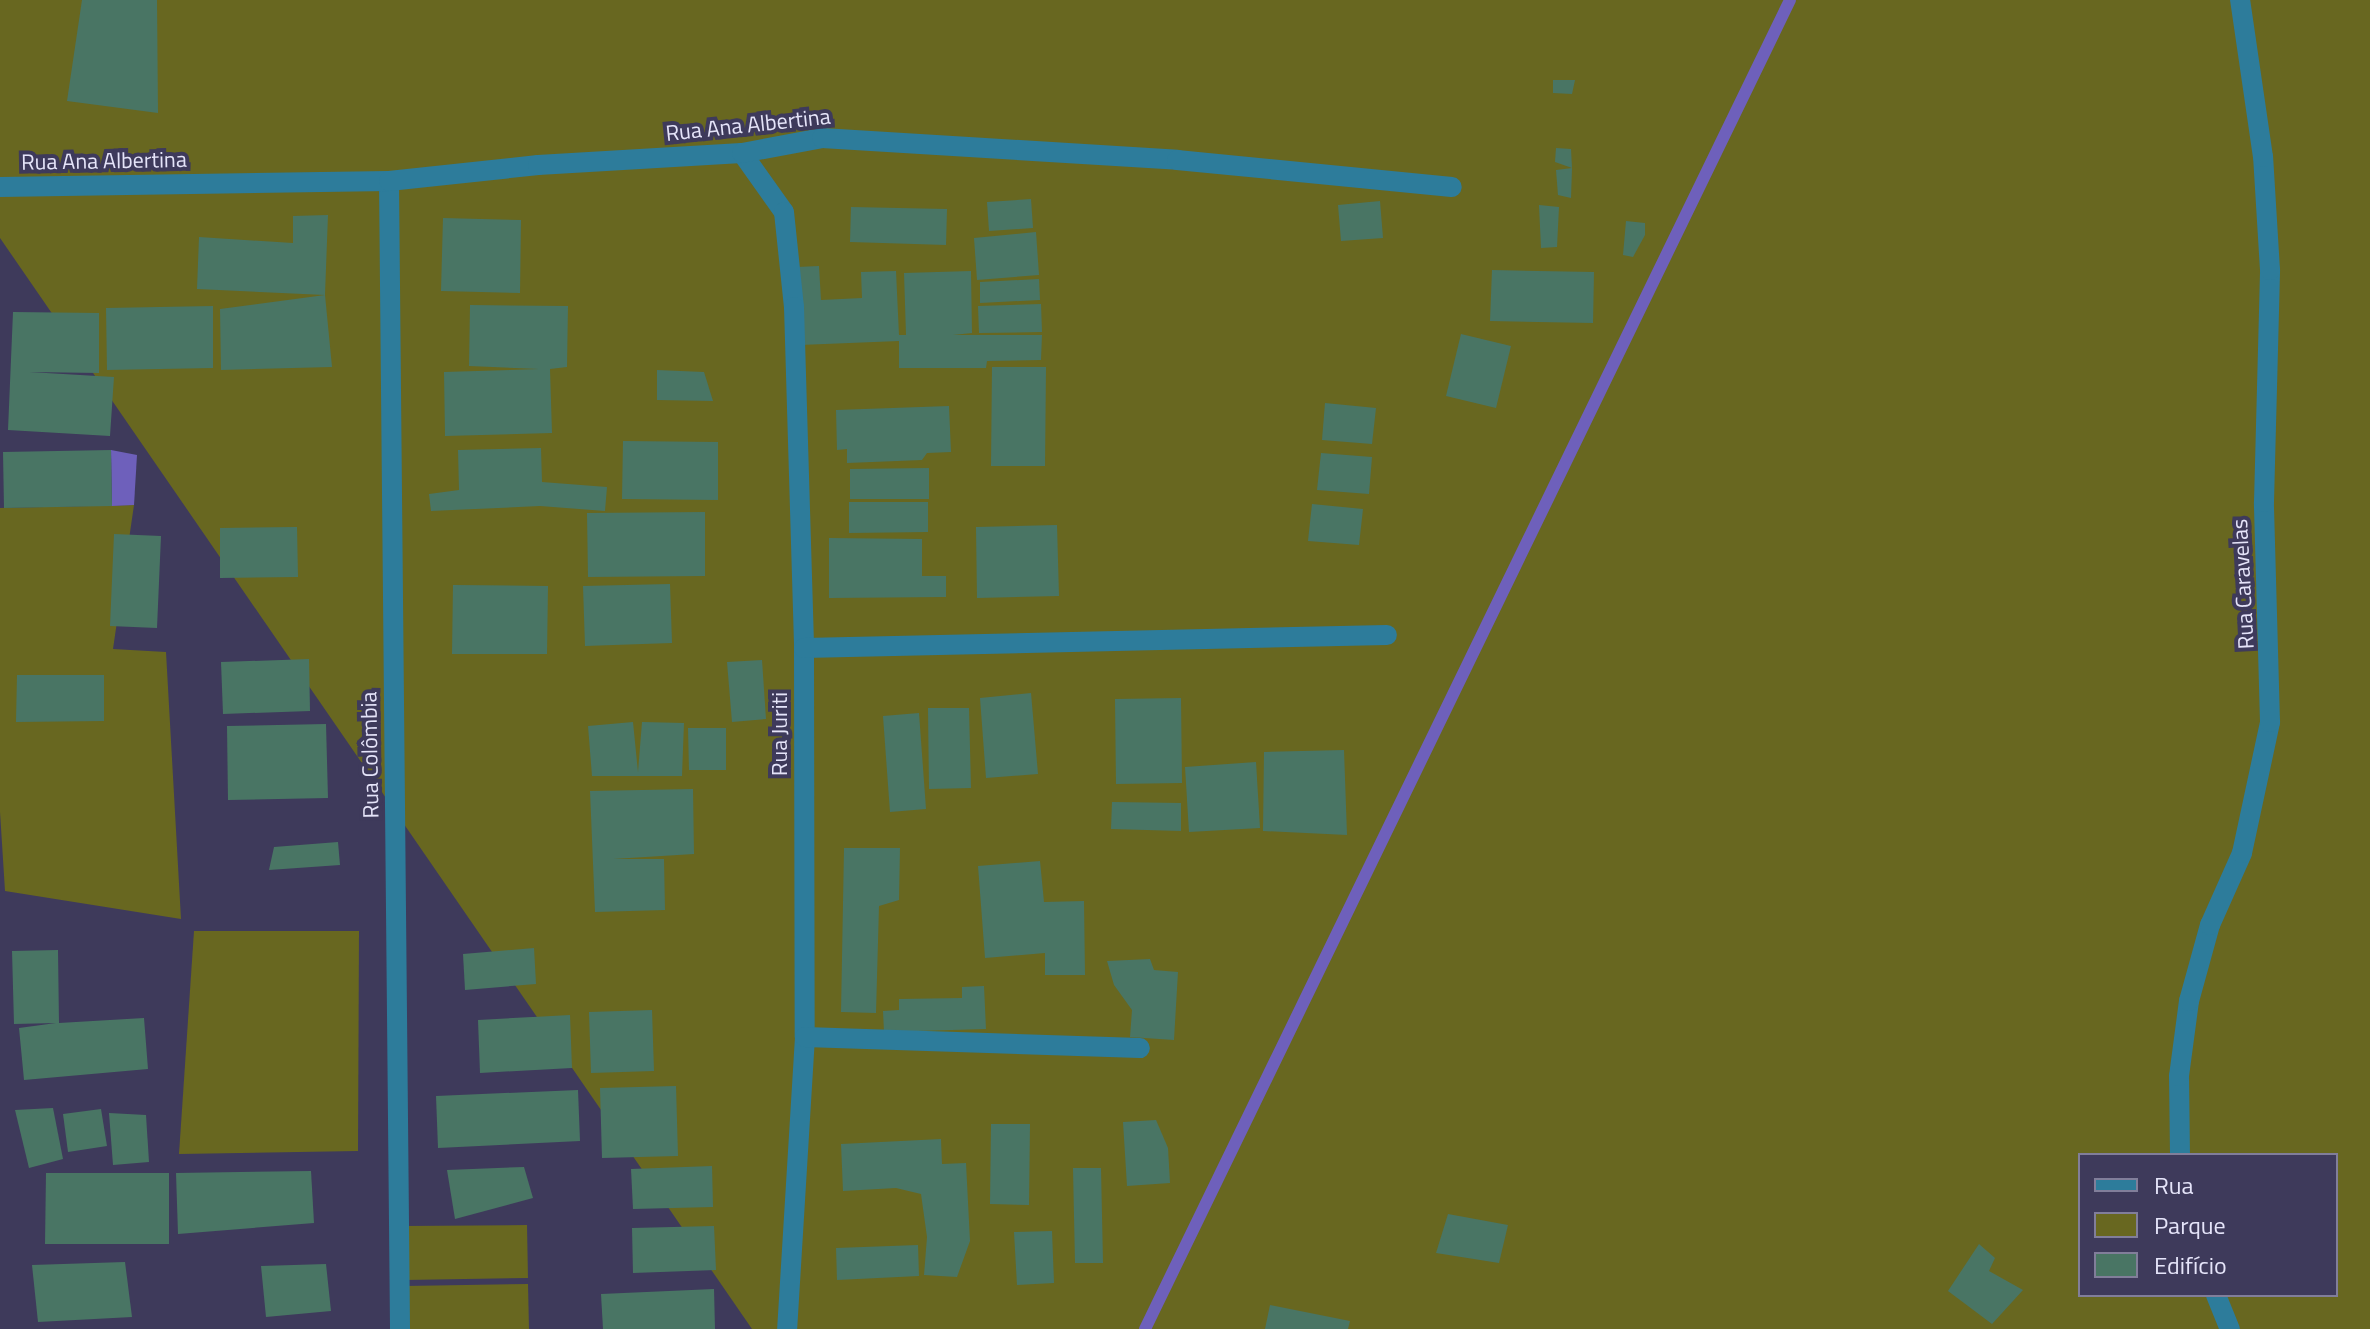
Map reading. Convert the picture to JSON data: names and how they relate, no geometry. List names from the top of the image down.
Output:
{
  "streets": {
    "street": [
      "Rua Ana Albertina",
      "Rua Caravelas",
      "Rua Juriti",
      "Rua Colômbia"
    ]
  },
  "crossings": [
    ["Rua Ana Albertina", "Rua Juriti"],
    ["Rua Ana Albertina", "Rua Colômbia"]
  ],
  "legend": ["Rua", "Parque", "Edifício"]
}
